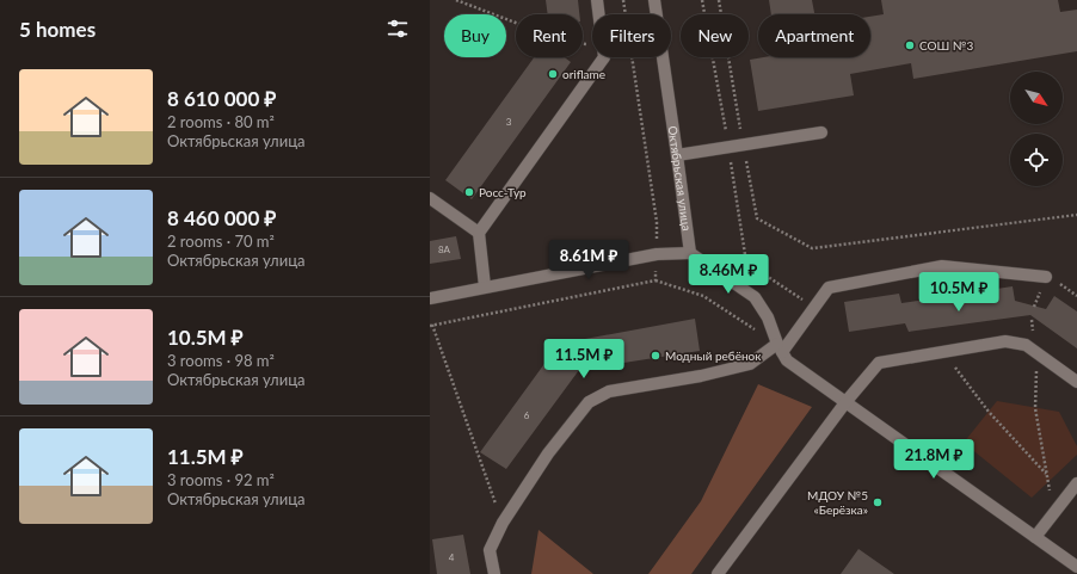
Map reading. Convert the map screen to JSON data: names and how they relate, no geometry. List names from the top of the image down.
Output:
{
  "streets": {
    "street": ["Октябрьская улица"]
  },
  "places": [
    "СОШ №3",
    "oriflame",
    "Росс-Тур",
    "Модный ребёнок",
    "МДОУ №5 «Берёзка»"
  ],
  "house_numbers": [
    "3",
    "8А",
    "6",
    "4"
  ],
  "north": "bottom right",
  "page": {
    "heading": "5 homes",
    "chip": [
      "Buy",
      "Rent",
      "Filters",
      "New",
      "Apartment"
    ],
    "list": [
      {
        "name": "8 610 000 ₽",
        "note": "2 rooms · 80 m² · Октябрьская улица"
      },
      {
        "name": "8 460 000 ₽",
        "note": "2 rooms · 70 m² · Октябрьская улица"
      },
      {
        "name": "10.5M ₽",
        "note": "3 rooms · 98 m² · Октябрьская улица"
      },
      {
        "name": "11.5M ₽",
        "note": "3 rooms · 92 m² · Октябрьская улица"
      }
    ],
    "price": [
      "8.61M ₽",
      "8.46M ₽",
      "10.5M ₽",
      "11.5M ₽",
      "21.8M ₽"
    ]
  }
}
